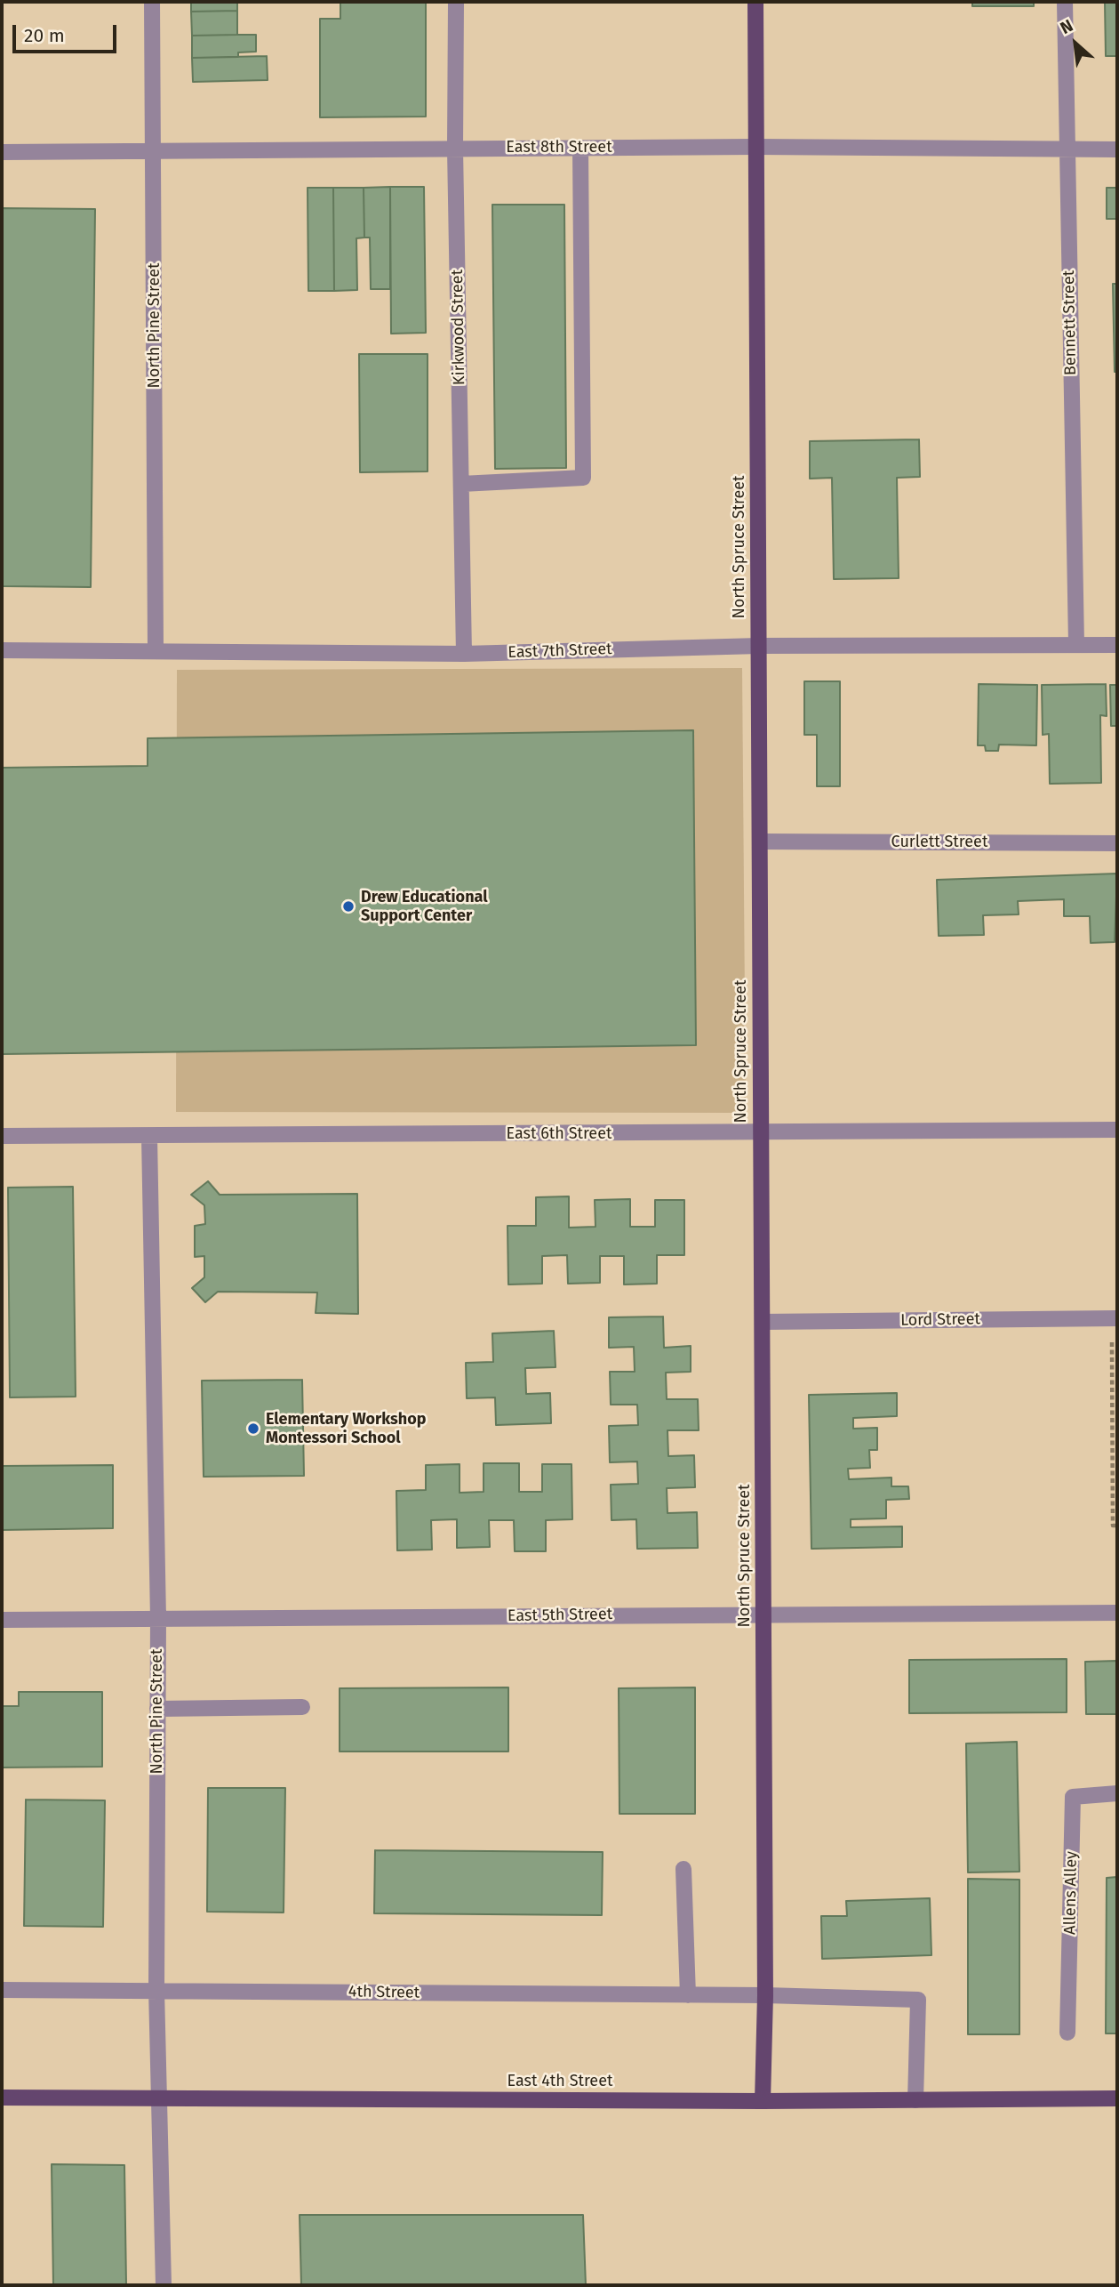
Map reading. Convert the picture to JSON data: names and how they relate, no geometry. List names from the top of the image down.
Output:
{
  "streets": {
    "main road": ["North Spruce Street", "East 4th Street"],
    "street": [
      "East 8th Street",
      "Bennett Street",
      "North Pine Street",
      "Kirkwood Street",
      "East 7th Street",
      "Curlett Street",
      "East 6th Street",
      "Lord Street",
      "East 5th Street",
      "Allens Alley",
      "4th Street"
    ]
  },
  "crossings": [
    ["East 8th Street", "Bennett Street"],
    ["East 8th Street", "North Pine Street"],
    ["East 8th Street", "Kirkwood Street"],
    ["East 8th Street", "North Spruce Street"],
    ["Bennett Street", "East 7th Street"],
    ["North Pine Street", "East 7th Street"],
    ["North Pine Street", "East 6th Street"],
    ["North Pine Street", "East 5th Street"],
    ["North Pine Street", "4th Street"],
    ["North Pine Street", "East 4th Street"],
    ["Kirkwood Street", "East 7th Street"],
    ["North Spruce Street", "East 7th Street"],
    ["North Spruce Street", "Curlett Street"],
    ["North Spruce Street", "East 6th Street"],
    ["North Spruce Street", "Lord Street"],
    ["North Spruce Street", "East 5th Street"],
    ["North Spruce Street", "4th Street"],
    ["North Spruce Street", "East 4th Street"],
    ["4th Street", "East 4th Street"]
  ],
  "places": ["Drew Educational Support Center", "Elementary Workshop Montessori School"],
  "scale_bar": "20 m",
  "north": "top left"
}
